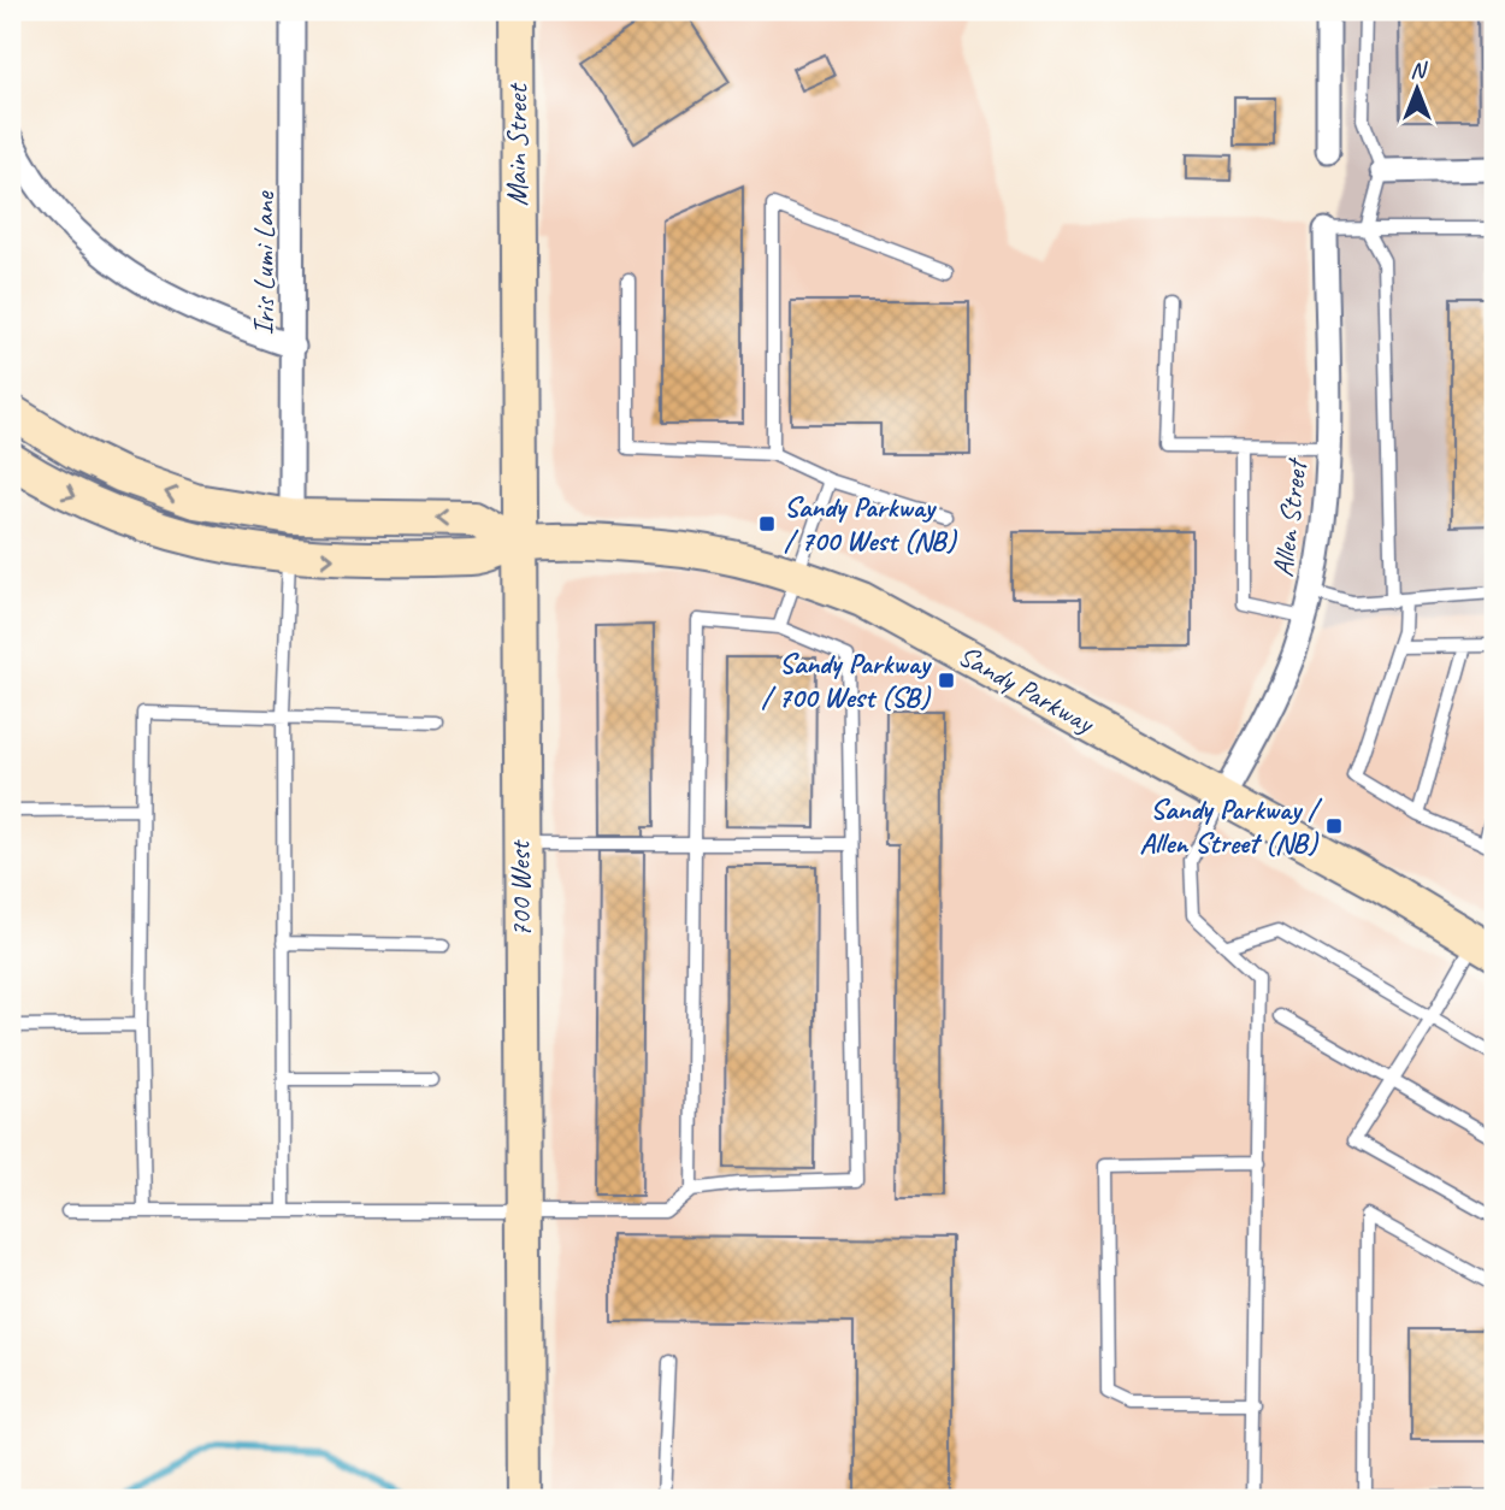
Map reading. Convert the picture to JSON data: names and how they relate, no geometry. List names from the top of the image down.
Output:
{
  "streets": {
    "main road": ["Main Street", "Sandy Parkway", "700 West"],
    "street": ["Iris Lumi Lane", "Allen Street"]
  },
  "crossings": [
    ["Main Street", "700 West"],
    ["Allen Street", "Sandy Parkway"],
    ["Sandy Parkway", "700 West"]
  ],
  "places": {
    "transit": ["Sandy Parkway / 700 West (NB)", "Sandy Parkway / 700 West (SB)", "Sandy Parkway / Allen Street (NB)"]
  },
  "north": "top"
}
